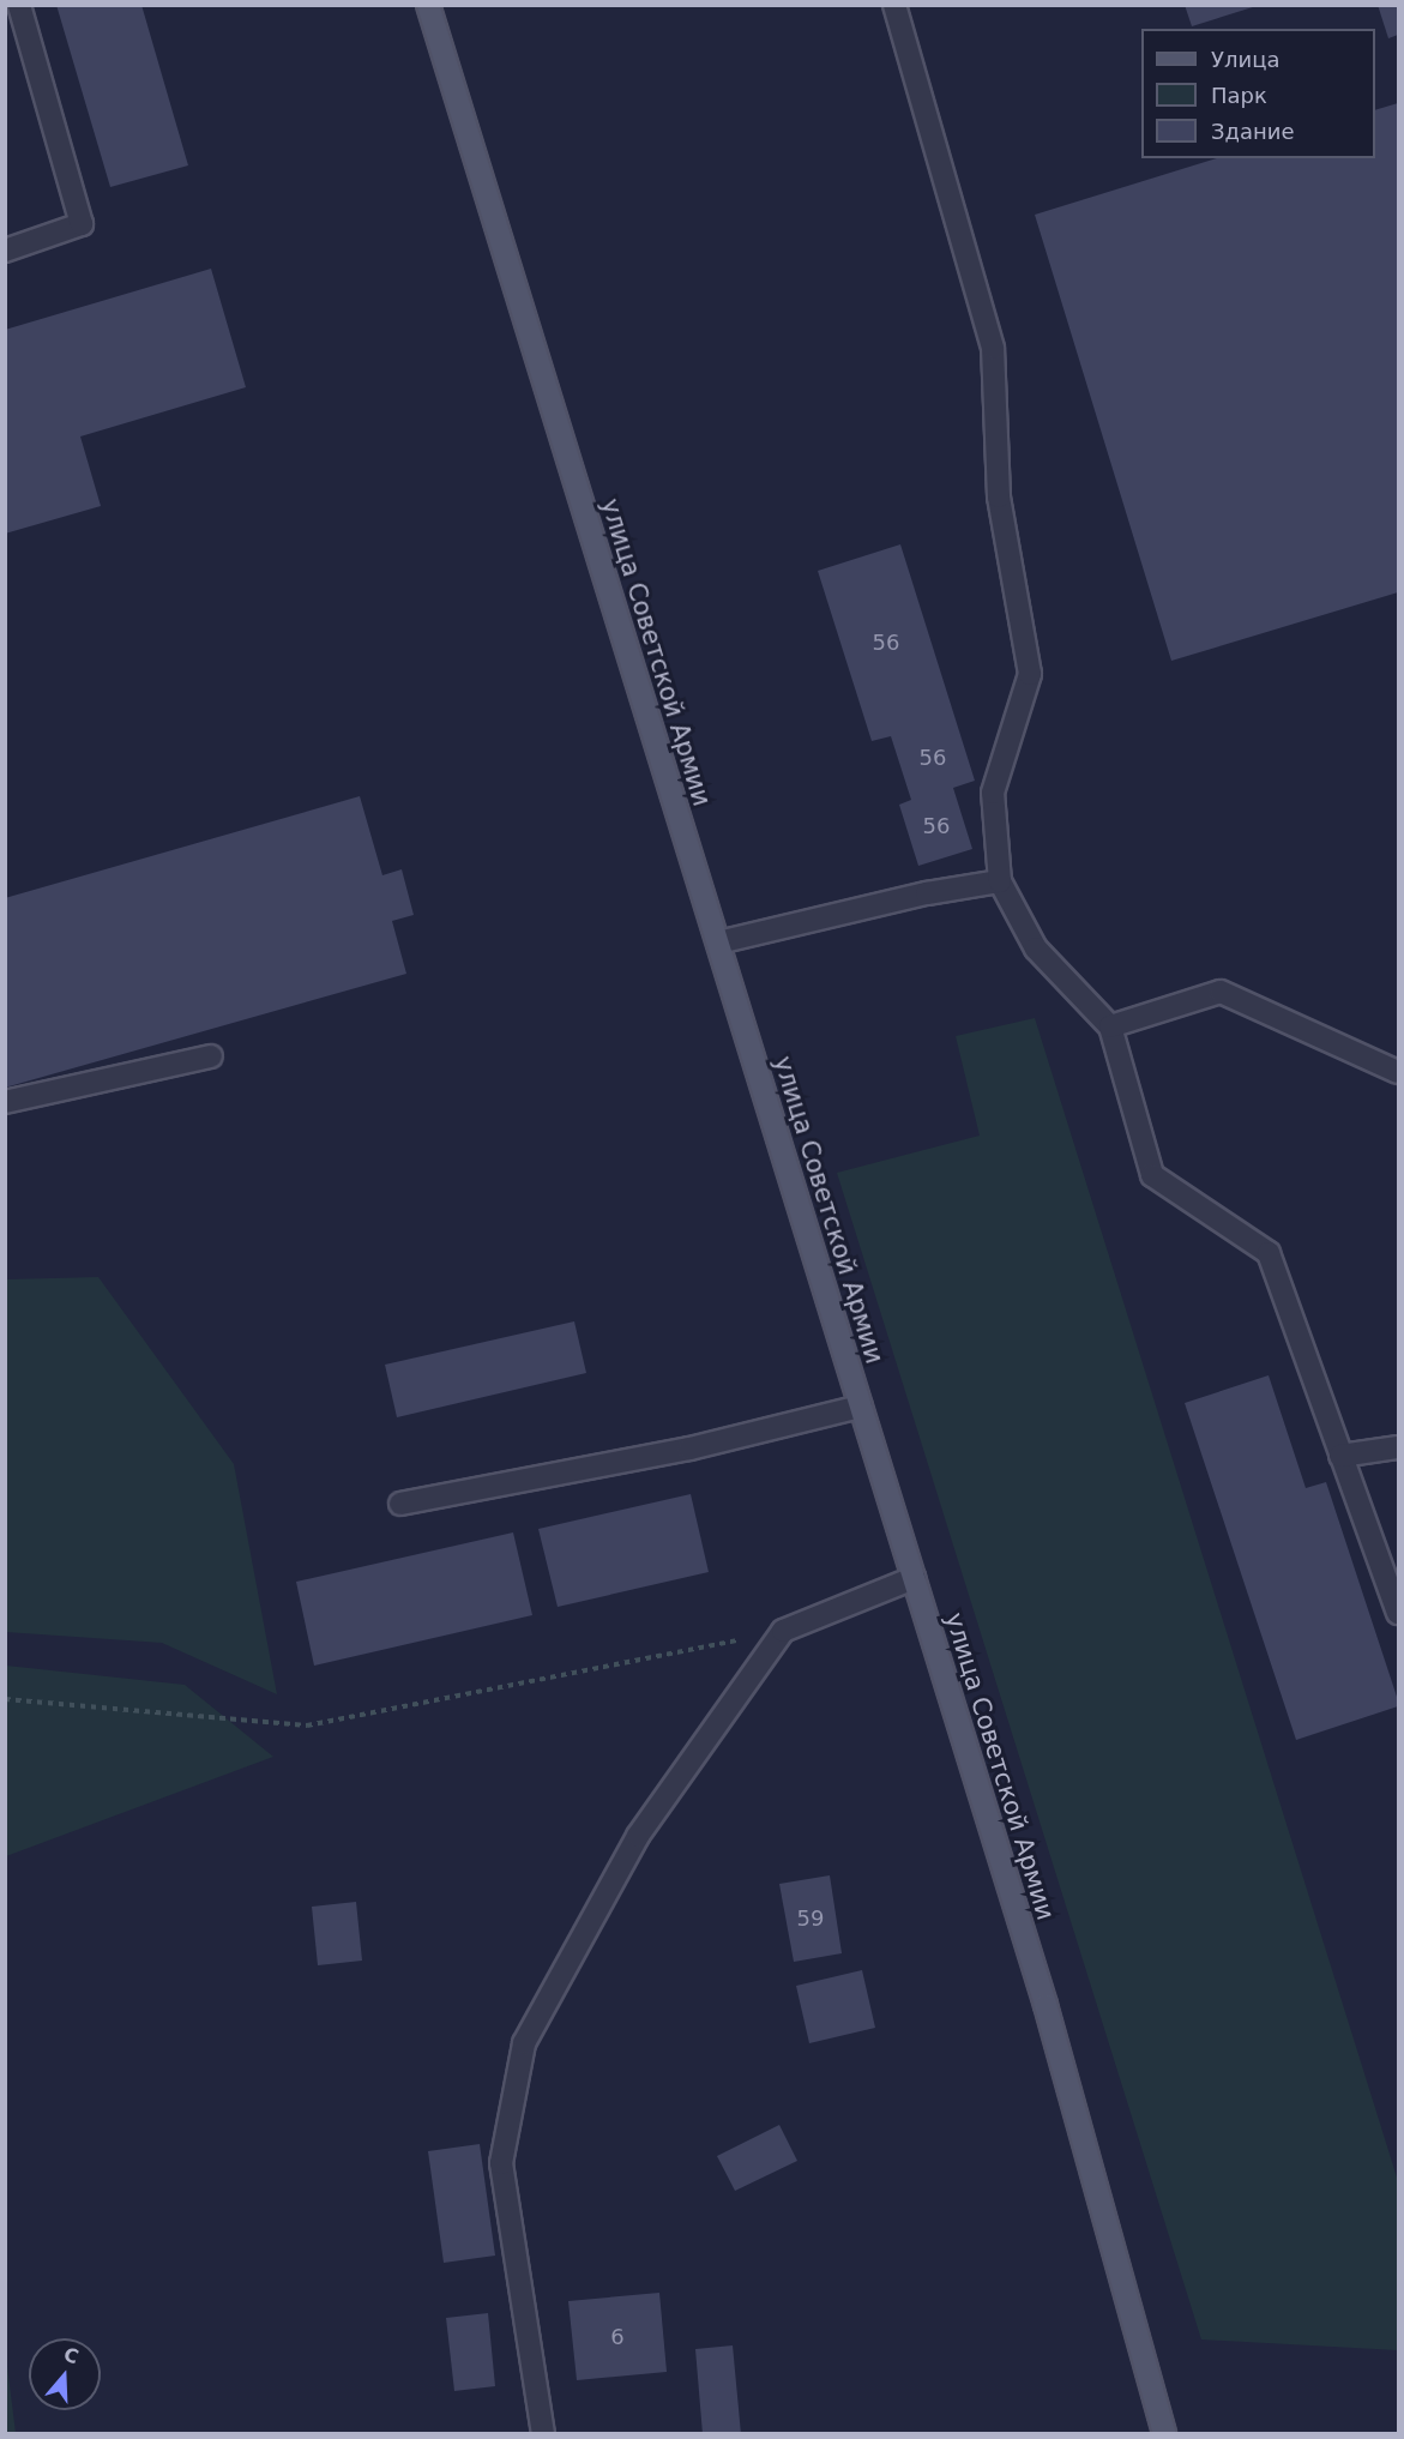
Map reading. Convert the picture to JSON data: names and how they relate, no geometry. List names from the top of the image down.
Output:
{
  "streets": {
    "main road": ["улица Советской Армии"]
  },
  "house_numbers": [
    "56",
    "56",
    "56",
    "59",
    "6"
  ],
  "legend": ["Улица", "Парк", "Здание"],
  "north": "top"
}
